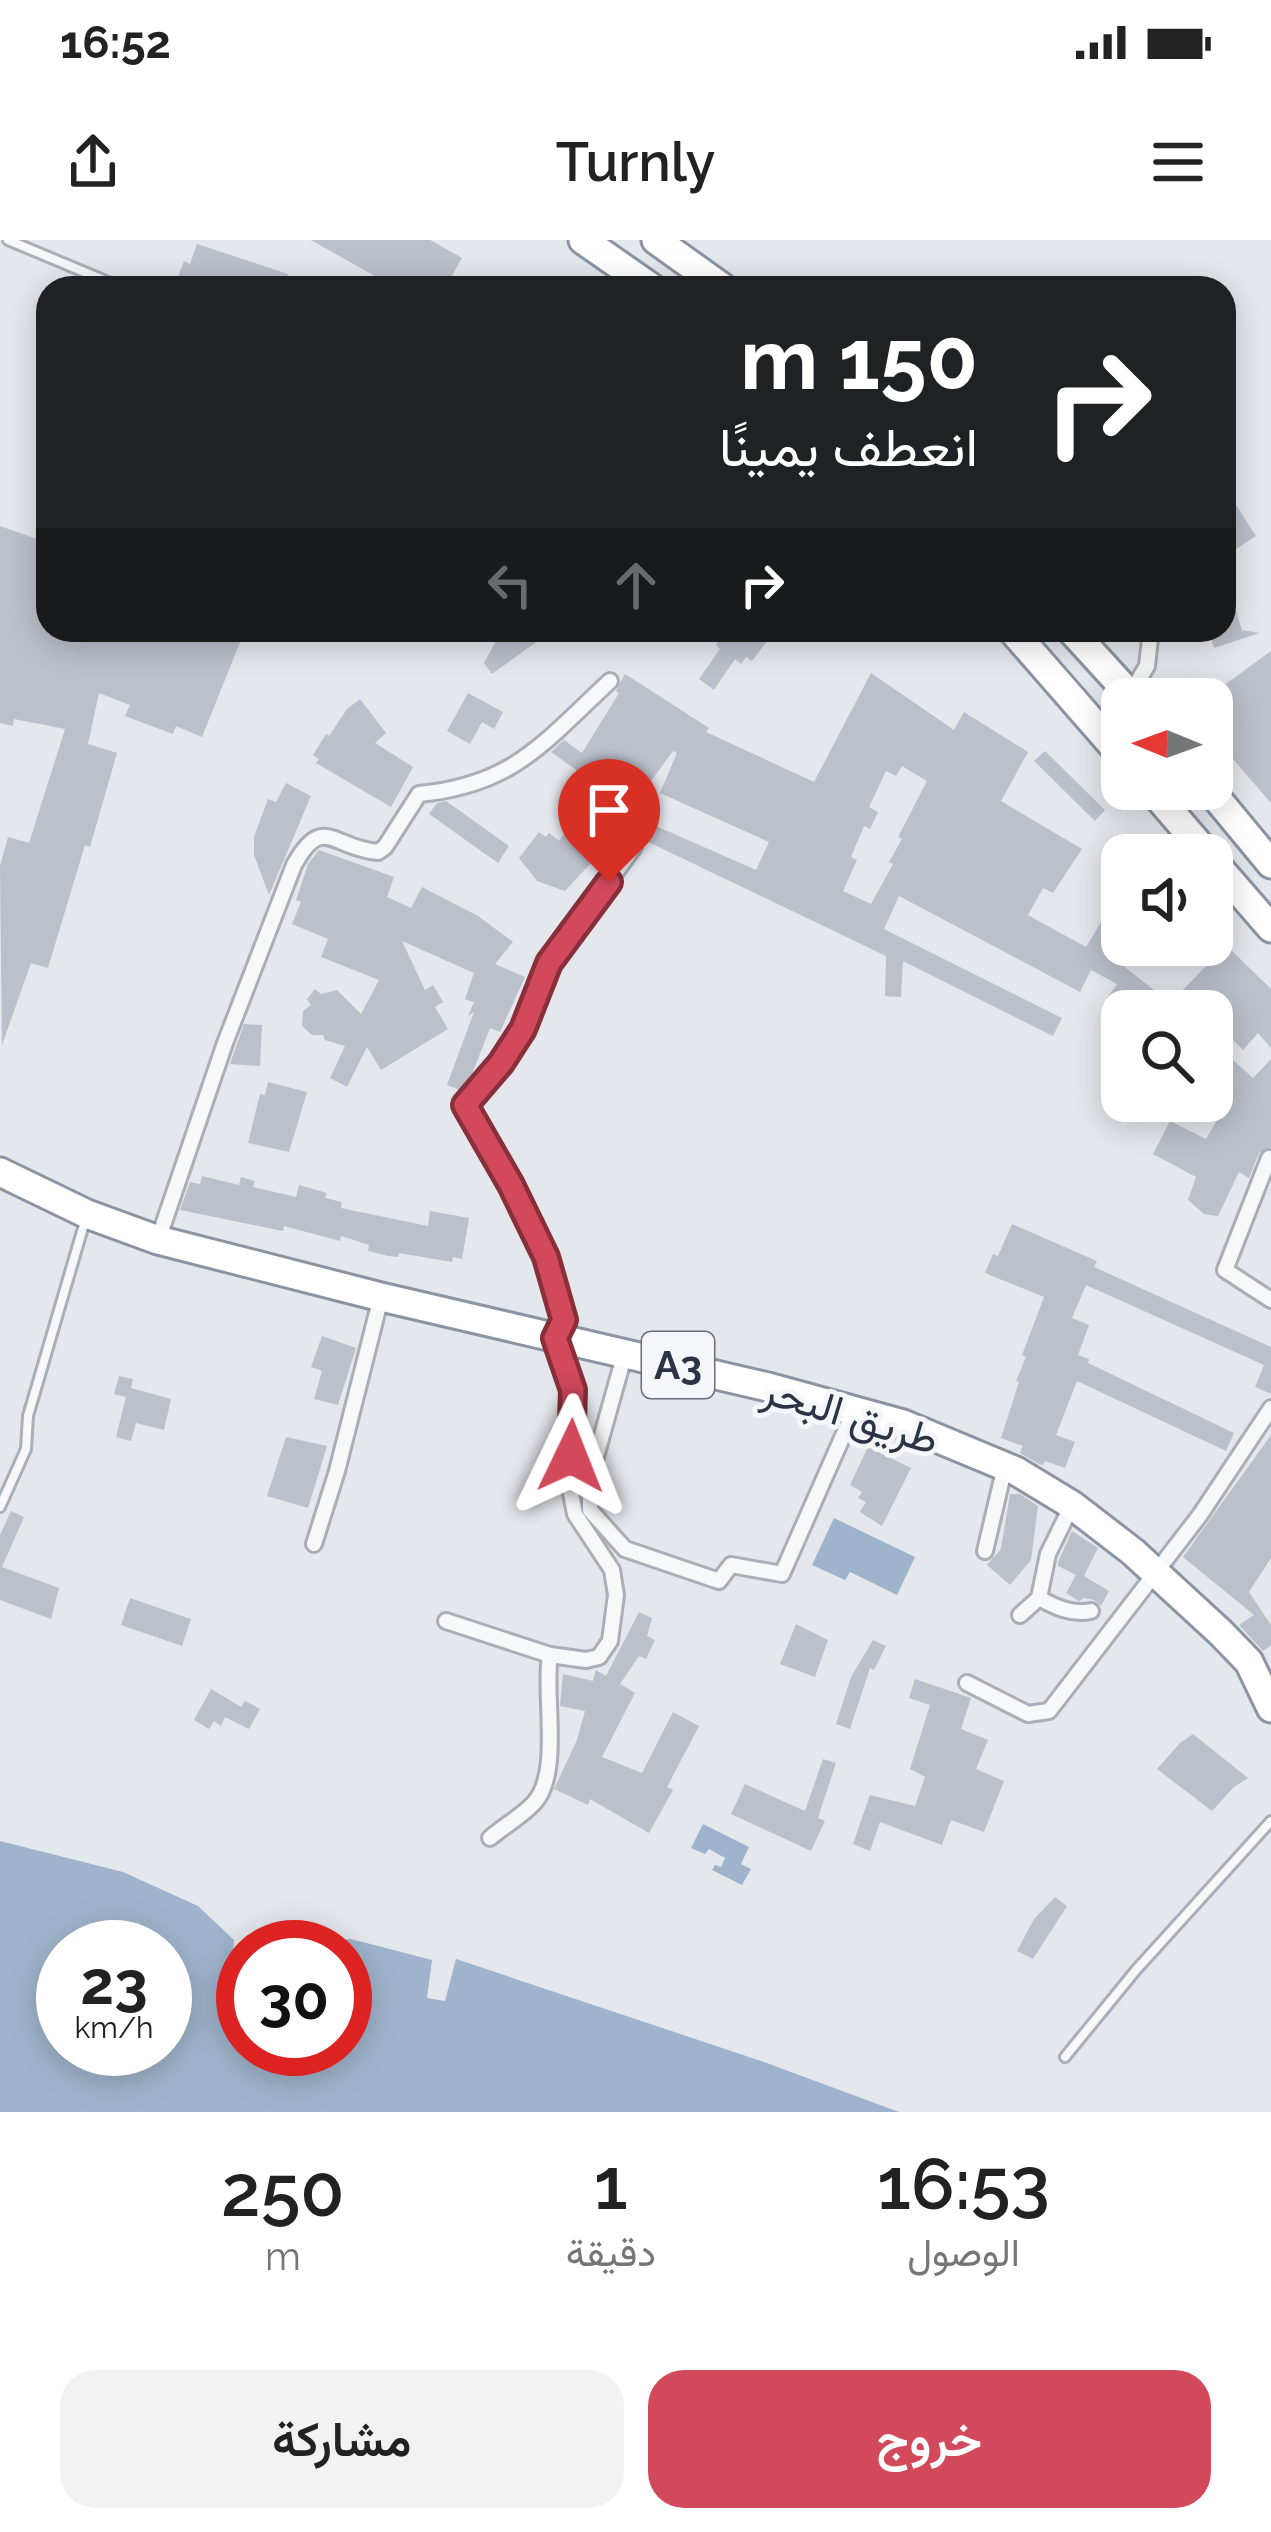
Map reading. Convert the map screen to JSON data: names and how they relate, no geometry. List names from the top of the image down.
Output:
{
  "streets": {
    "highway": ["A3", "طريق البحر"]
  },
  "north": "left",
  "page": {
    "status": "16:52",
    "header": "Turnly",
    "turn": ["150 m", "انعطف يمينًا"],
    "speed": "23 km/h",
    "limit": "30",
    "eta": [
      "16:53",
      "الوصول",
      "1",
      "دقيقة",
      "250",
      "m"
    ],
    "buttons": ["خروج", "مشاركة"]
  }
}
